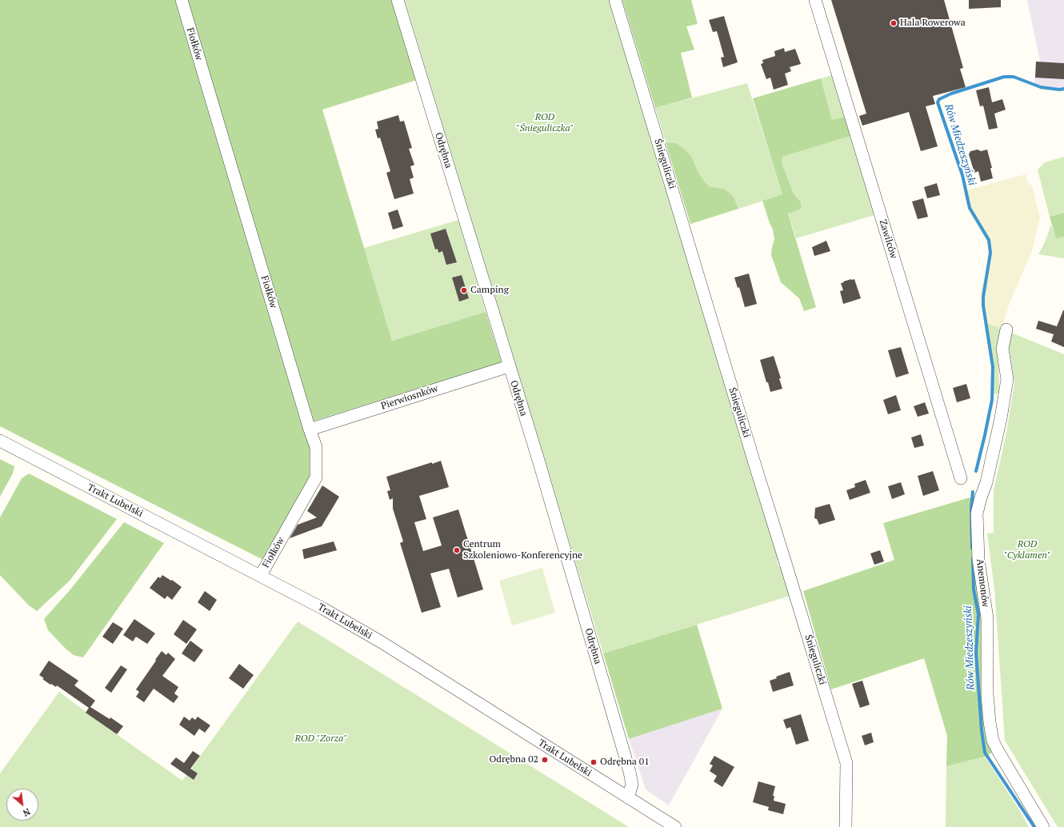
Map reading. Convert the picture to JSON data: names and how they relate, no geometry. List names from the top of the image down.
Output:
{
  "streets": {
    "street": [
      "Fiołków",
      "Odrębna",
      "Śnieguliczki",
      "Zawilców",
      "Pierwiosnków",
      "Trakt Lubelski",
      "Anemonów"
    ]
  },
  "crossings": [
    ["Fiołków", "Pierwiosnków"],
    ["Fiołków", "Trakt Lubelski"],
    ["Odrębna", "Pierwiosnków"],
    ["Odrębna", "Trakt Lubelski"]
  ],
  "water": ["Rów Miedzeszyński"],
  "parks": ["ROD \"Śnieguliczka\"", "ROD \"Cyklamen\"", "ROD \"Zorza\""],
  "places": [
    "Hala Rowerowa",
    "Camping",
    "Centrum Szkoleniowo-Konferencyjne",
    "Odrębna 02",
    "Odrębna 01"
  ],
  "north": "bottom right"
}
